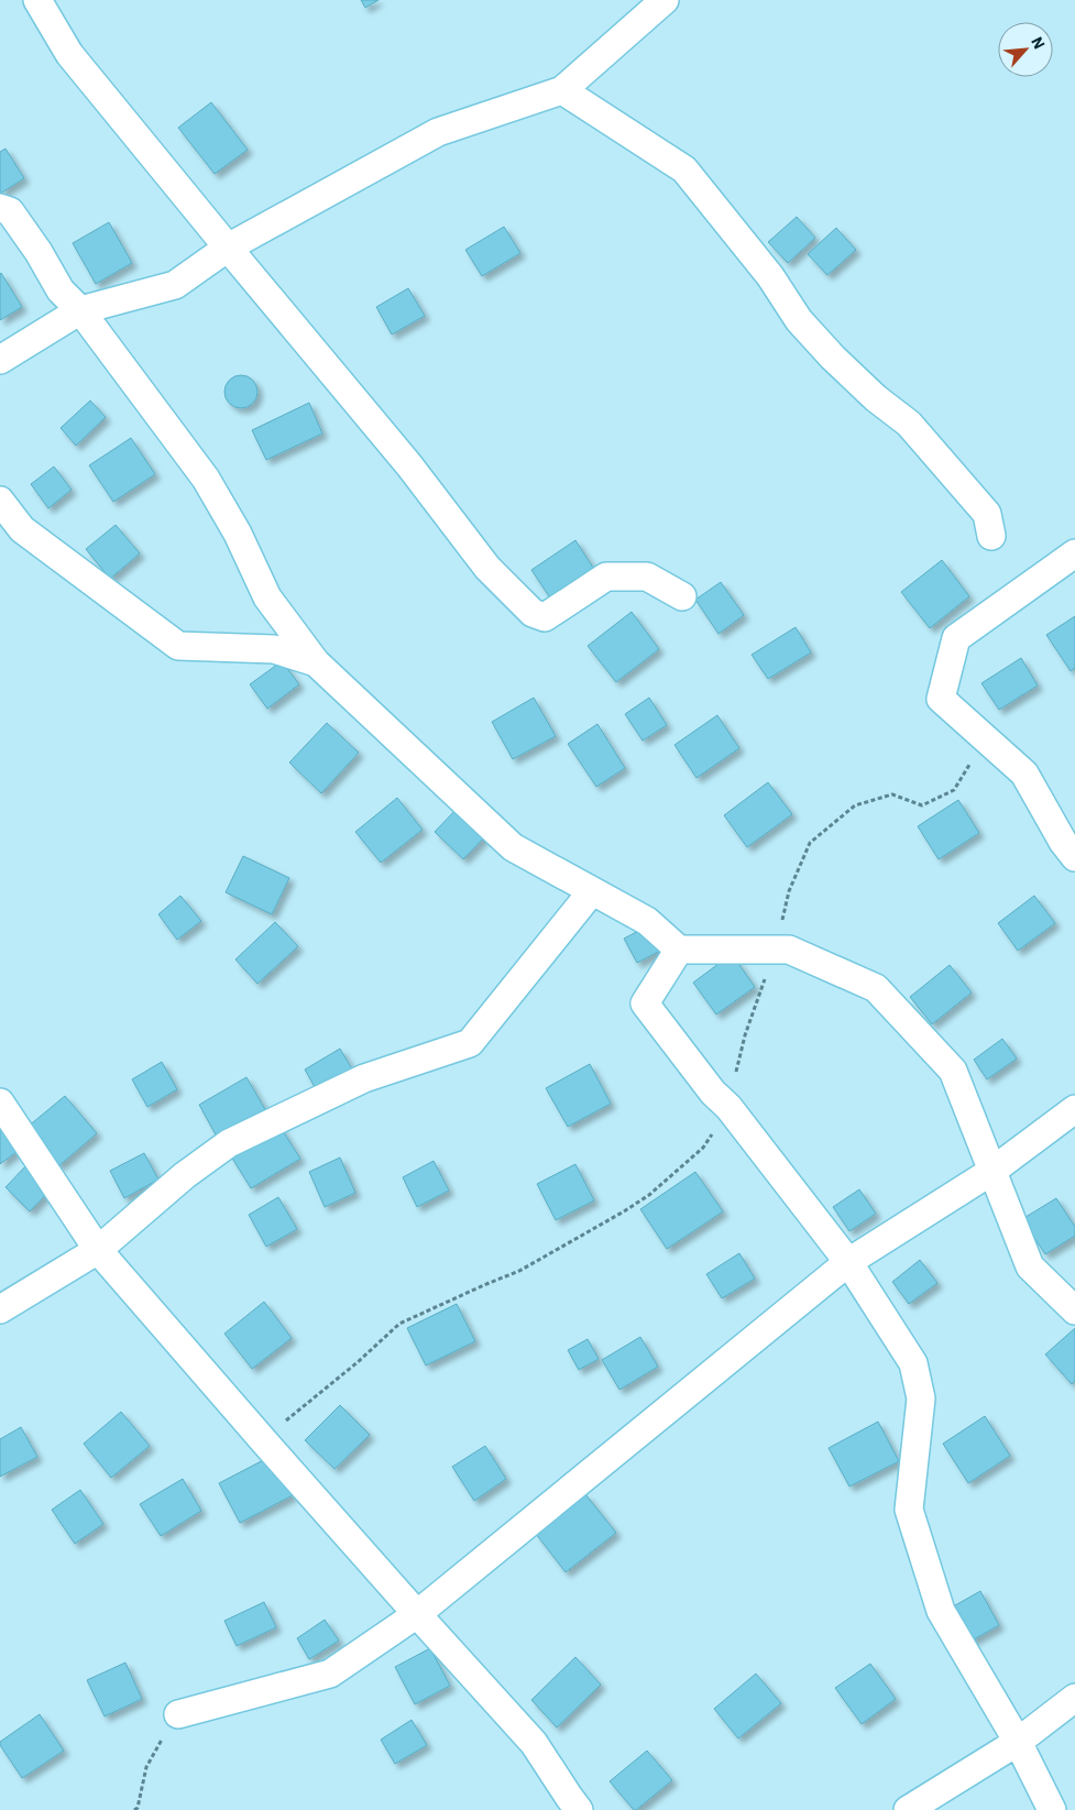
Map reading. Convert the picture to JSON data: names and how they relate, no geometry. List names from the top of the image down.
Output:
{
  "north": "top right"
}
